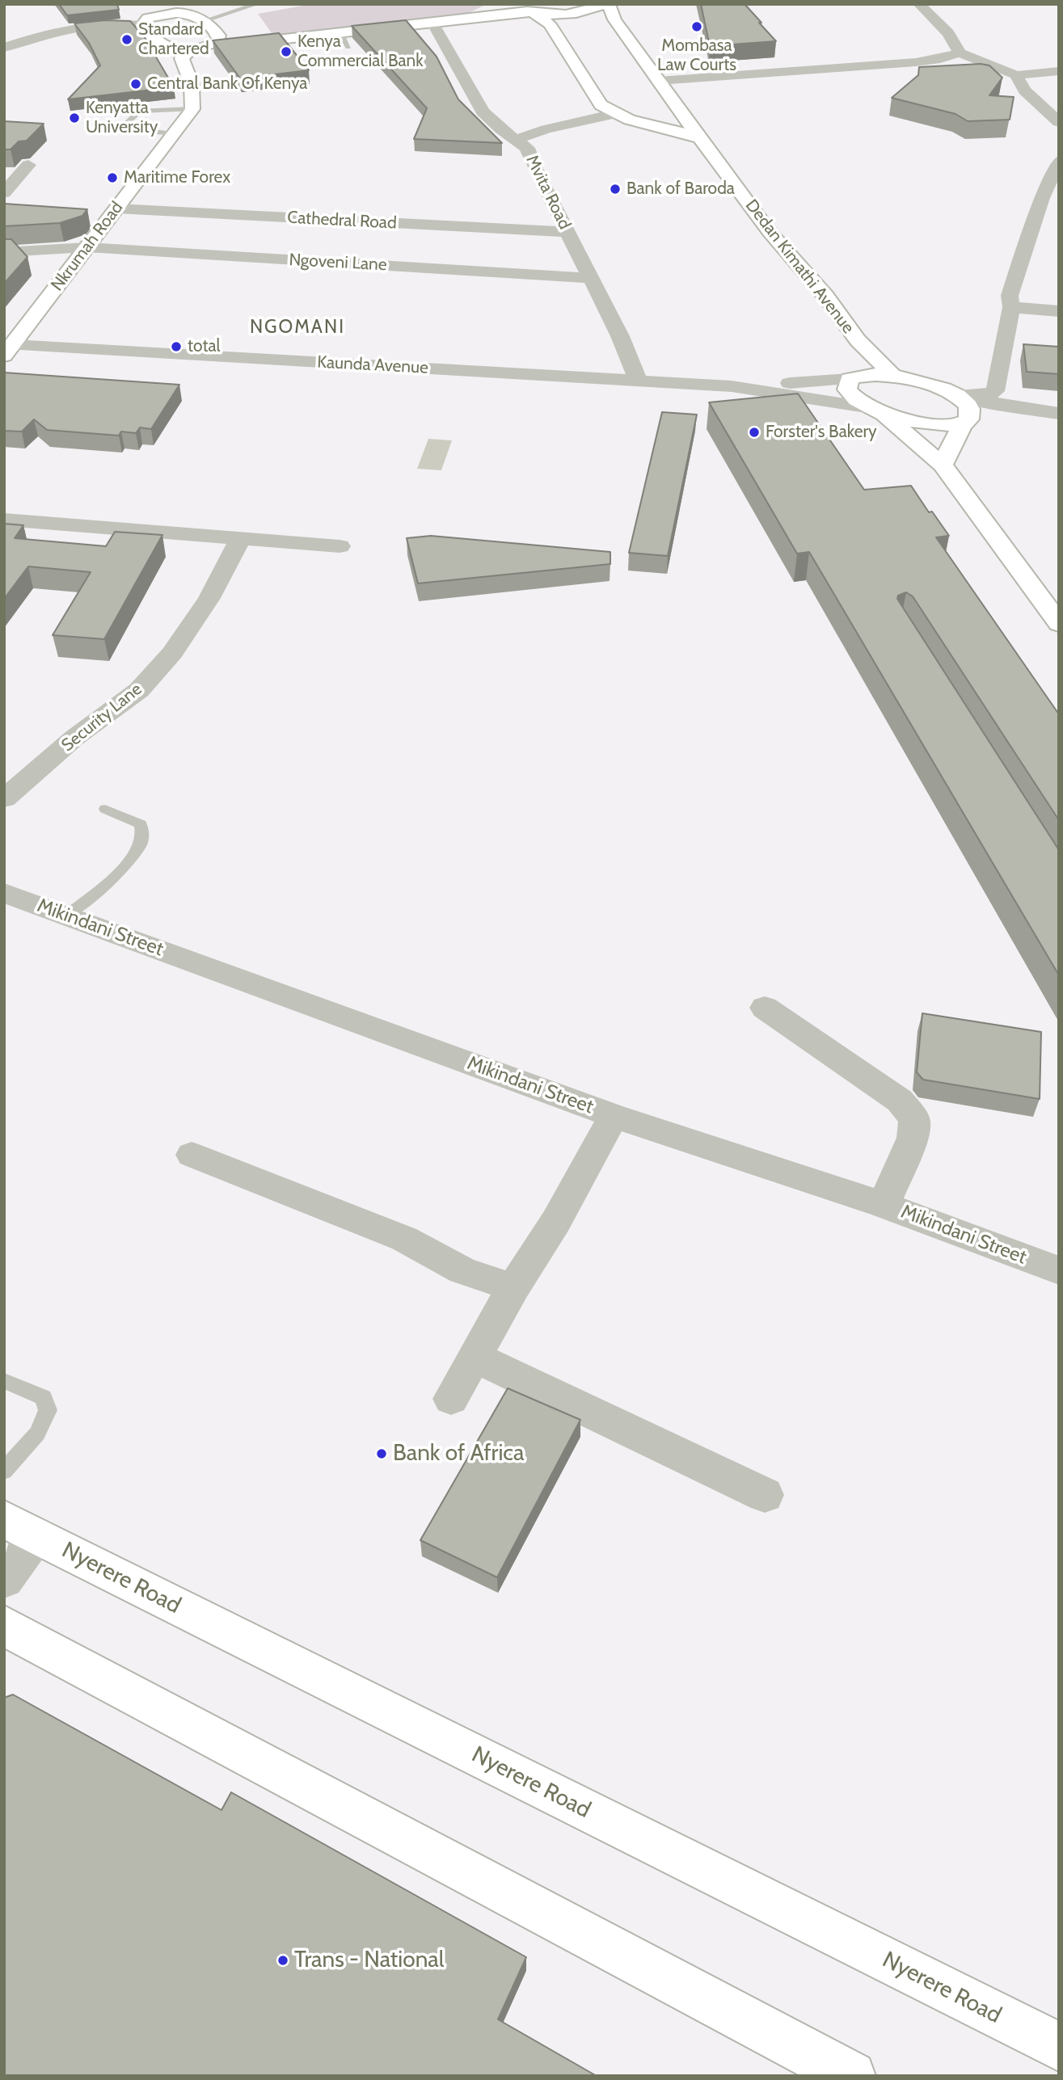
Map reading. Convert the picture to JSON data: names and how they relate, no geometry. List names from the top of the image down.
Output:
{
  "streets": {
    "main road": ["Nkrumah Road", "Dedan Kimathi Avenue", "Nyerere Road"],
    "street": [
      "Mvita Road",
      "Cathedral Road",
      "Ngoveni Lane",
      "Kaunda Avenue",
      "Security Lane",
      "Mikindani Street"
    ]
  },
  "crossings": [
    ["Mvita Road", "Cathedral Road"],
    ["Mvita Road", "Ngoveni Lane"],
    ["Mvita Road", "Kaunda Avenue"],
    ["Cathedral Road", "Nkrumah Road"],
    ["Cathedral Road", "Ngoveni Lane"],
    ["Nkrumah Road", "Ngoveni Lane"],
    ["Nkrumah Road", "Kaunda Avenue"]
  ],
  "districts": ["NGOMANI"],
  "places": [
    "Mombasa Law Courts",
    "Standard Chartered",
    "Kenya Commercial Bank",
    "Central Bank Of Kenya",
    "Kenyatta University",
    "Maritime Forex",
    "Bank of Baroda",
    "total",
    "Forster's Bakery",
    "Bank of Africa",
    "Trans - National"
  ]
}
